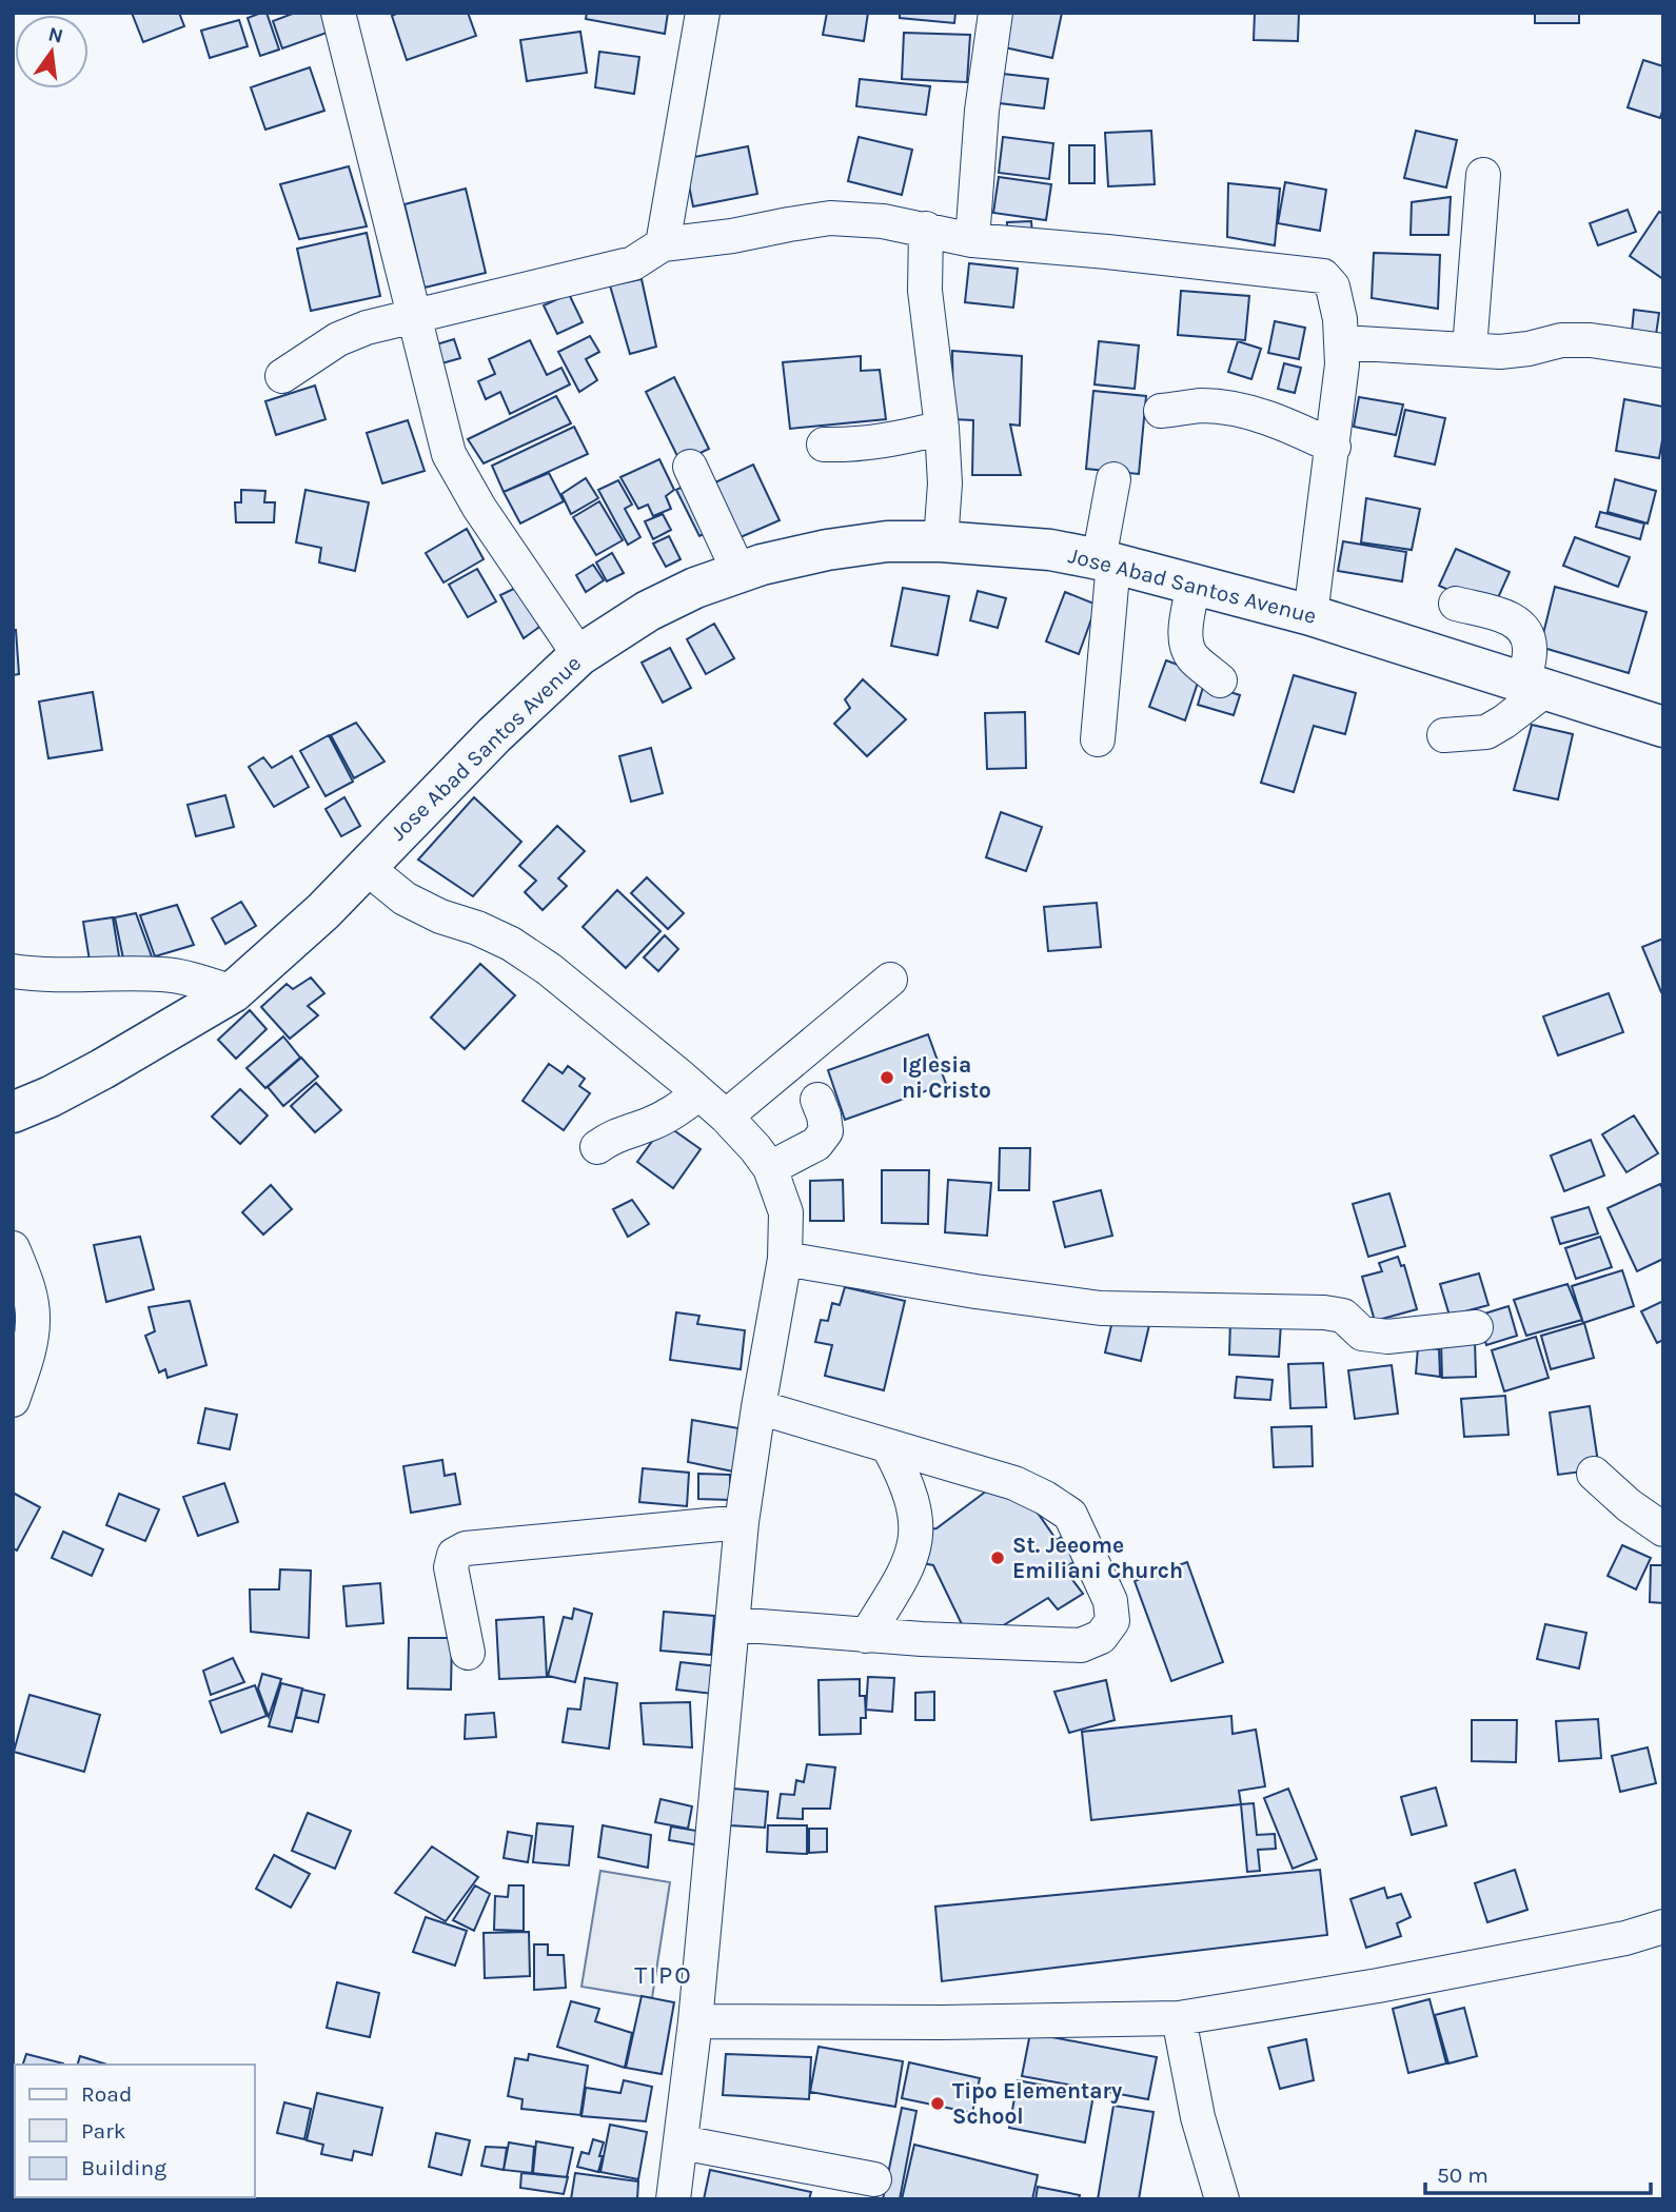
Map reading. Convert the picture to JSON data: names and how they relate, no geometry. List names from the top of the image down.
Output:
{
  "streets": {
    "highway": ["Jose Abad Santos Avenue"]
  },
  "districts": ["TIPO"],
  "places": ["Iglesia ni Cristo", "St. Jeeome Emiliani Church", "Tipo Elementary School"],
  "legend": ["Road", "Park", "Building"],
  "scale_bar": "50 m",
  "north": "top"
}
